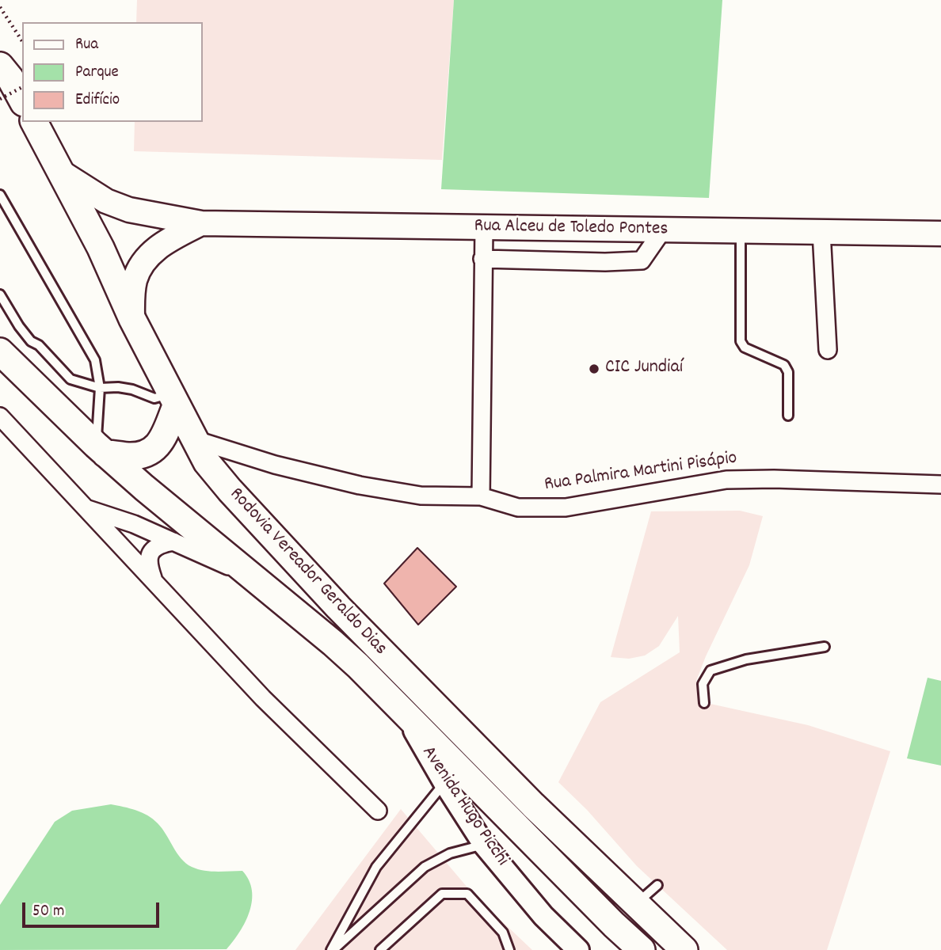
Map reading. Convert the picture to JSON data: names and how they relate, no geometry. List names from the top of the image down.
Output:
{
  "streets": {
    "main road": ["Rua Alceu de Toledo Pontes", "Rodovia Vereador Geraldo Dias"],
    "street": ["Rua Palmira Martini Pisápio", "Avenida Hugo Picchi"]
  },
  "crossings": [
    ["Rua Alceu de Toledo Pontes", "Rodovia Vereador Geraldo Dias"],
    ["Rua Palmira Martini Pisápio", "Rodovia Vereador Geraldo Dias"],
    ["Rodovia Vereador Geraldo Dias", "Avenida Hugo Picchi"]
  ],
  "places": ["CIC Jundiaí"],
  "legend": ["Rua", "Parque", "Edifício"],
  "scale_bar": "50 m"
}
